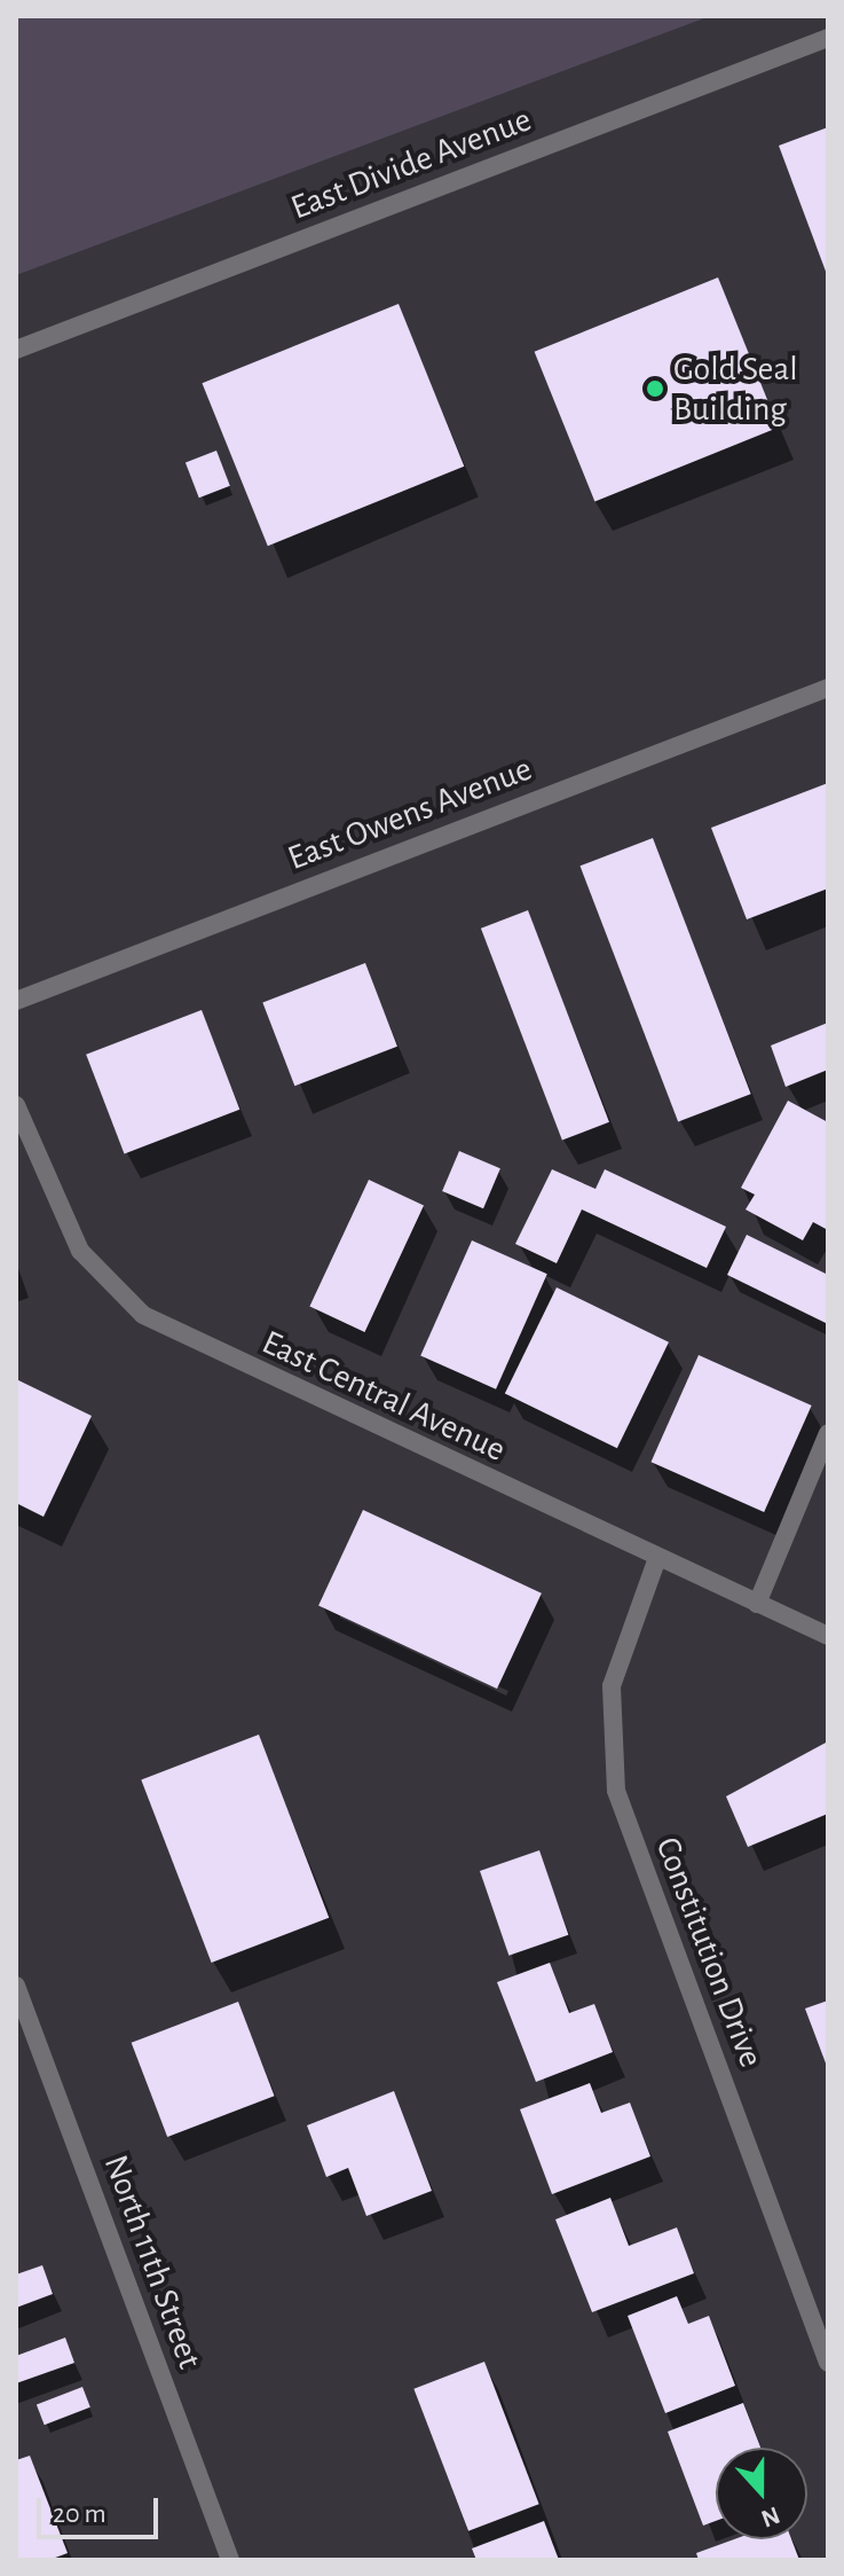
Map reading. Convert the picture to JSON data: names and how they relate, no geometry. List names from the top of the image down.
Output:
{
  "streets": {
    "street": [
      "East Divide Avenue",
      "East Owens Avenue",
      "East Central Avenue",
      "Constitution Drive",
      "North 11th Street"
    ]
  },
  "crossings": [
    ["East Central Avenue", "Constitution Drive"]
  ],
  "places": ["Gold Seal Building"],
  "scale_bar": "20 m",
  "north": "bottom"
}
